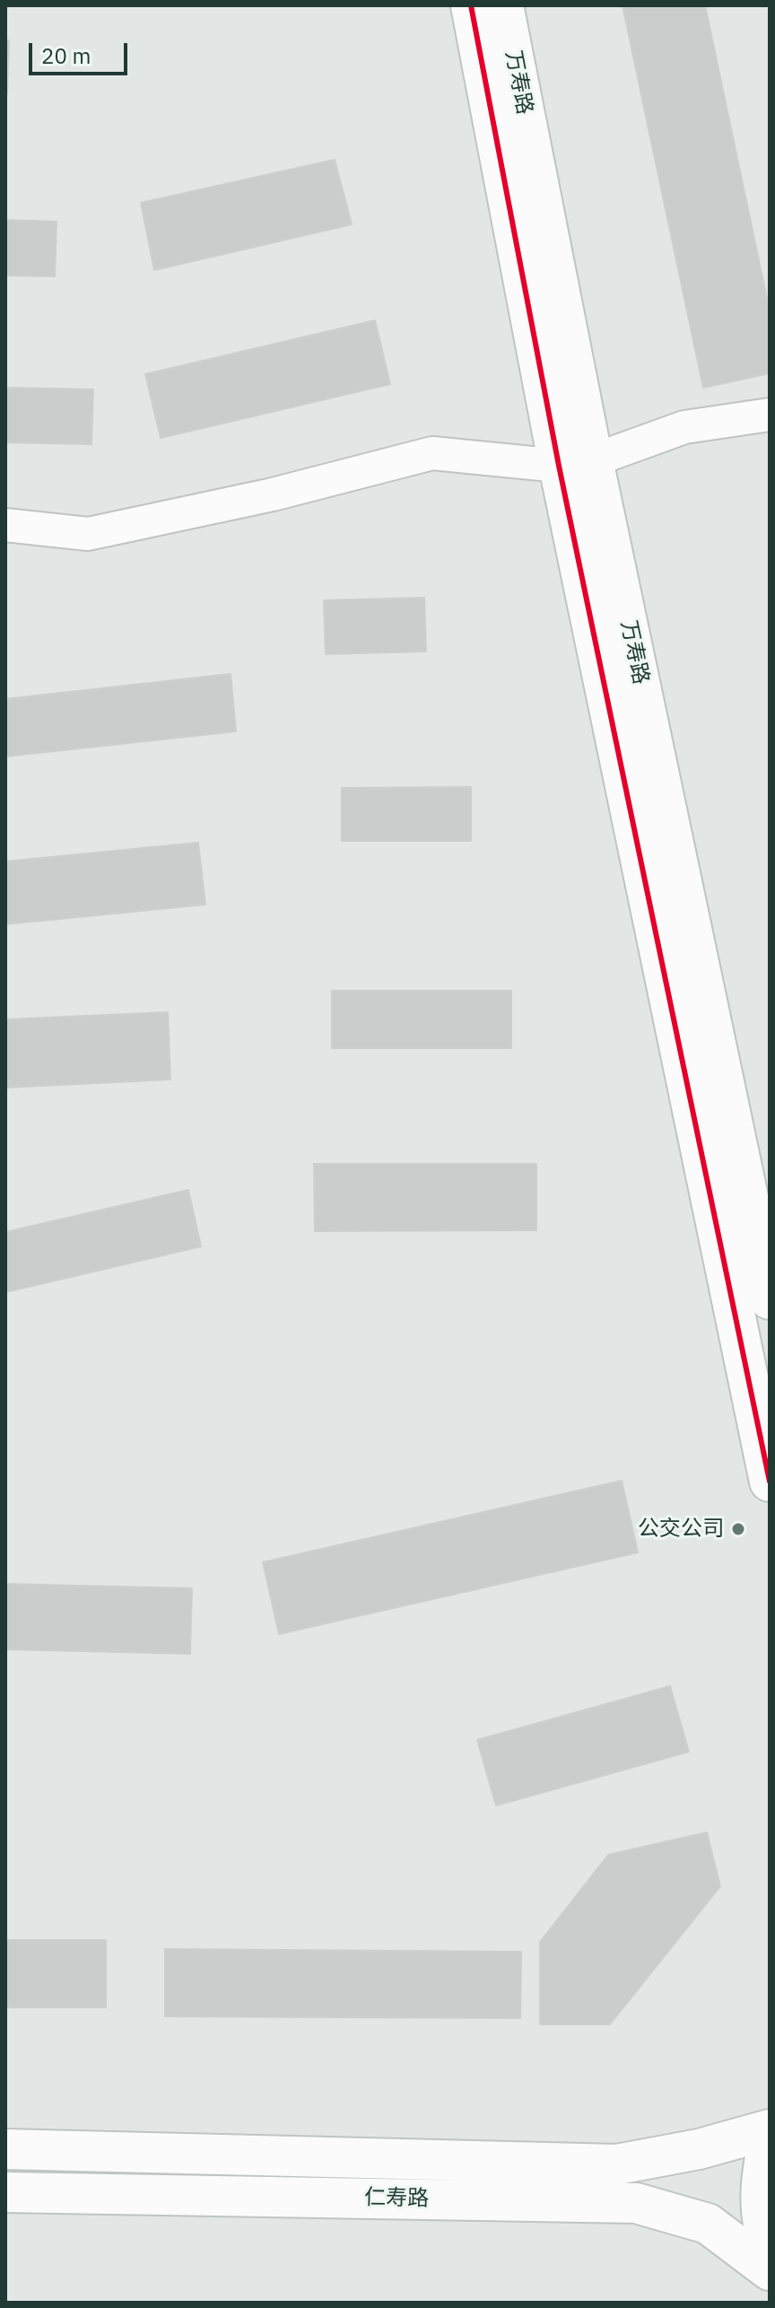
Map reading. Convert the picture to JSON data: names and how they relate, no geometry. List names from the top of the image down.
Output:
{
  "streets": {
    "main road": ["万寿路", "仁寿路"]
  },
  "places": ["公交公司"],
  "scale_bar": "20 m"
}
